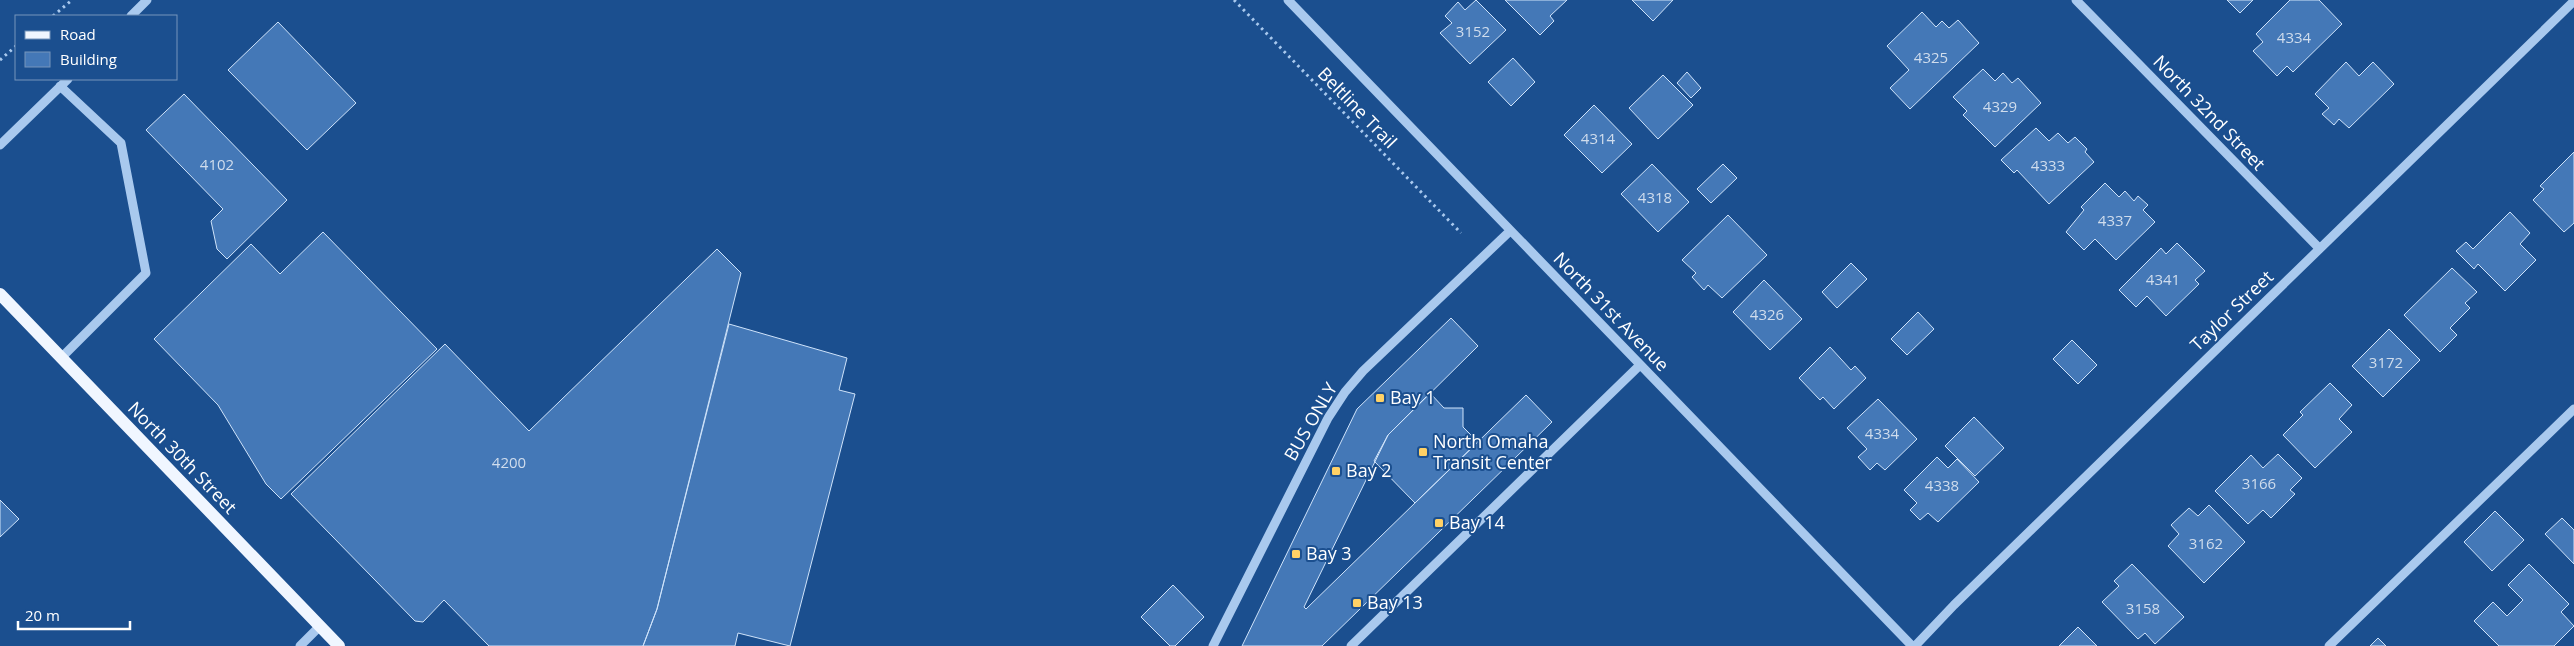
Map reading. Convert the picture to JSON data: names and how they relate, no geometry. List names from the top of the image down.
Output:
{
  "streets": {
    "main road": ["North 30th Street"],
    "street": [
      "North 32nd Street",
      "Taylor Street",
      "North 31st Avenue",
      "BUS ONLY"
    ],
    "path": ["Beltline Trail"]
  },
  "crossings": [
    ["North 32nd Street", "Taylor Street"],
    ["Taylor Street", "North 31st Avenue"],
    ["North 31st Avenue", "BUS ONLY"]
  ],
  "places": {
    "transit": [
      "Bay 1",
      "North Omaha Transit Center",
      "Bay 2",
      "Bay 14",
      "Bay 3",
      "Bay 13"
    ]
  },
  "house_numbers": [
    "3152",
    "4334",
    "4325",
    "4329",
    "4314",
    "4102",
    "4333",
    "4318",
    "4337",
    "4341",
    "4326",
    "3172",
    "4334",
    "4200",
    "3166",
    "4338",
    "3162",
    "3158"
  ],
  "legend": ["Road", "Building"],
  "scale_bar": "20 m"
}
